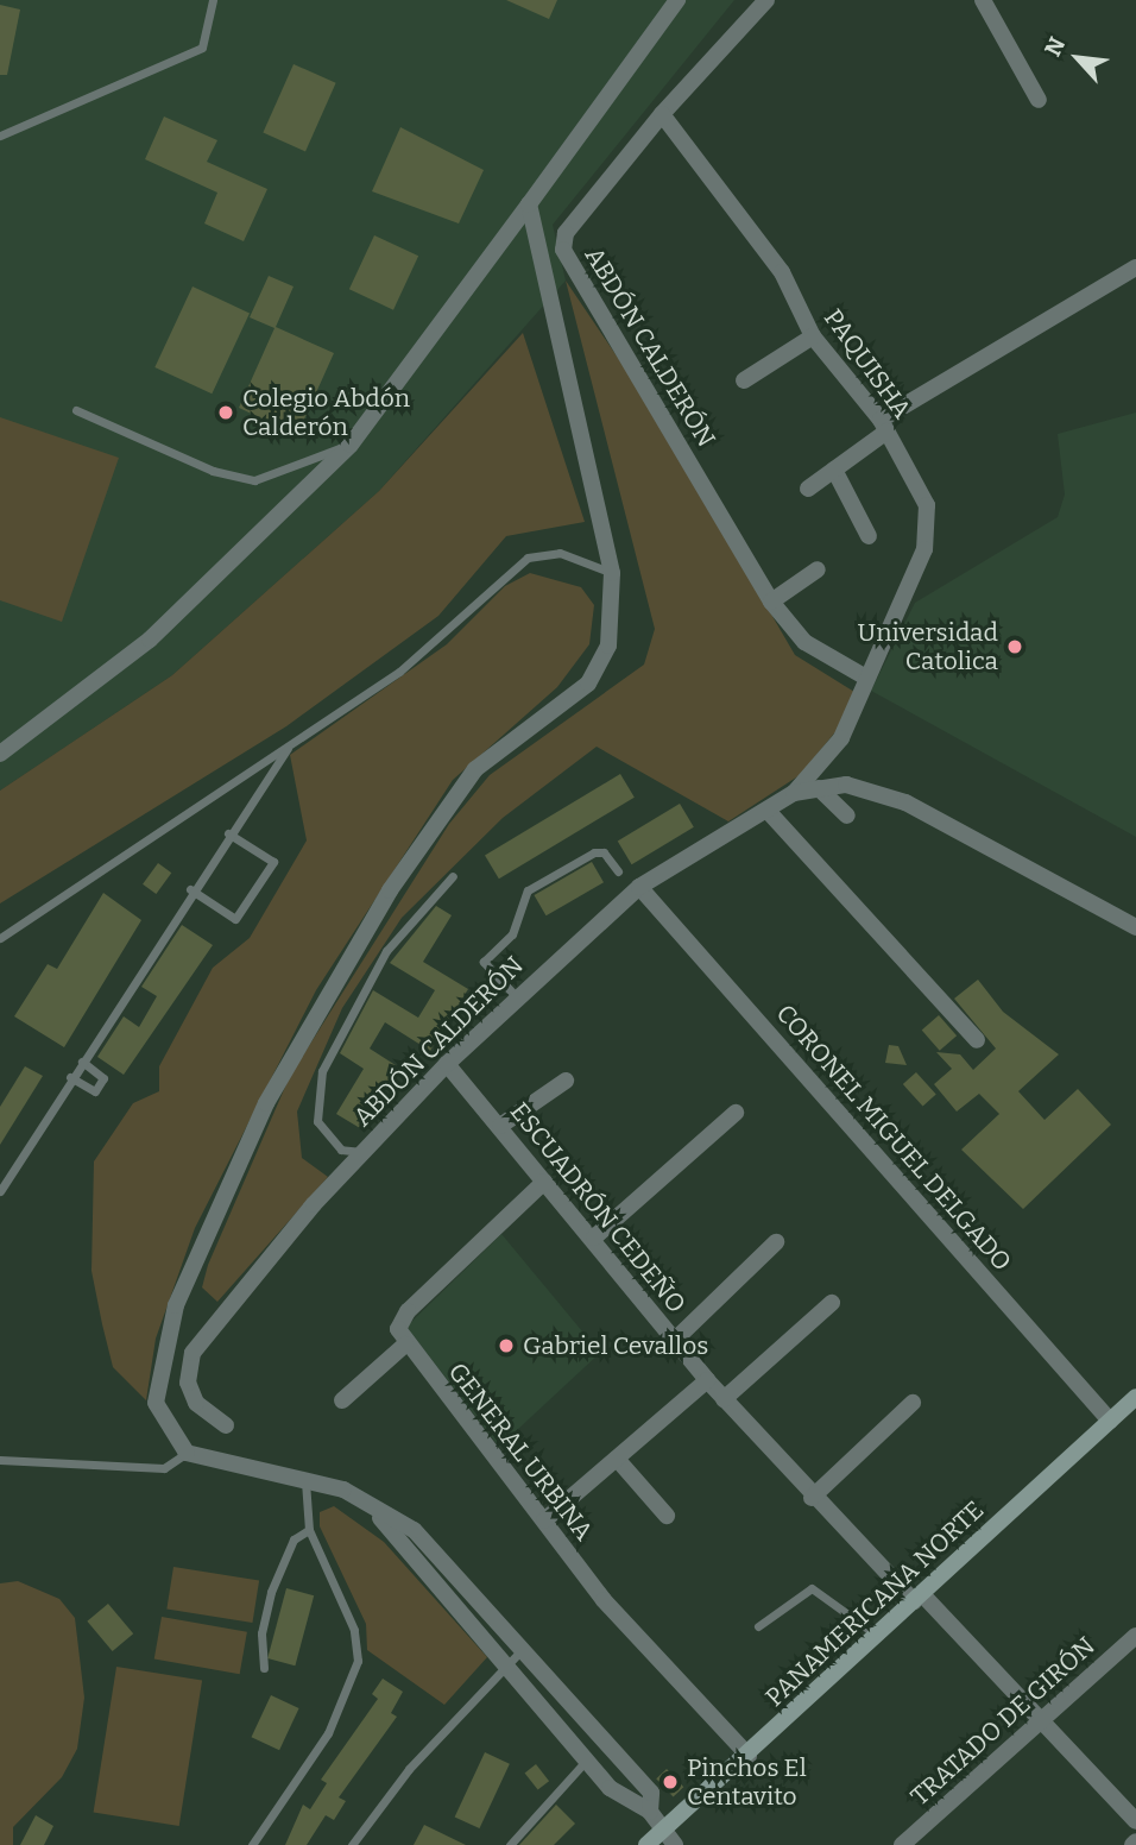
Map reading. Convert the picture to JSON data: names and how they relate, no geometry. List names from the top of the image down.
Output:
{
  "streets": {
    "main road": ["PANAMERICANA NORTE"],
    "street": [
      "ABDÓN CALDERÓN",
      "PAQUISHA",
      "CORONEL MIGUEL DELGADO",
      "ESCUADRÓN CEDEÑO",
      "GENERAL URBINA",
      "TRATADO DE GIRÓN"
    ]
  },
  "crossings": [
    ["ABDÓN CALDERÓN", "PAQUISHA"],
    ["ABDÓN CALDERÓN", "CORONEL MIGUEL DELGADO"],
    ["ABDÓN CALDERÓN", "ESCUADRÓN CEDEÑO"],
    ["CORONEL MIGUEL DELGADO", "PANAMERICANA NORTE"],
    ["ESCUADRÓN CEDEÑO", "PANAMERICANA NORTE"],
    ["ESCUADRÓN CEDEÑO", "TRATADO DE GIRÓN"],
    ["GENERAL URBINA", "PANAMERICANA NORTE"]
  ],
  "places": [
    "Colegio Abdón Calderón",
    "Universidad Catolica",
    "Gabriel Cevallos",
    "Pinchos El Centavito"
  ],
  "north": "top left"
}
